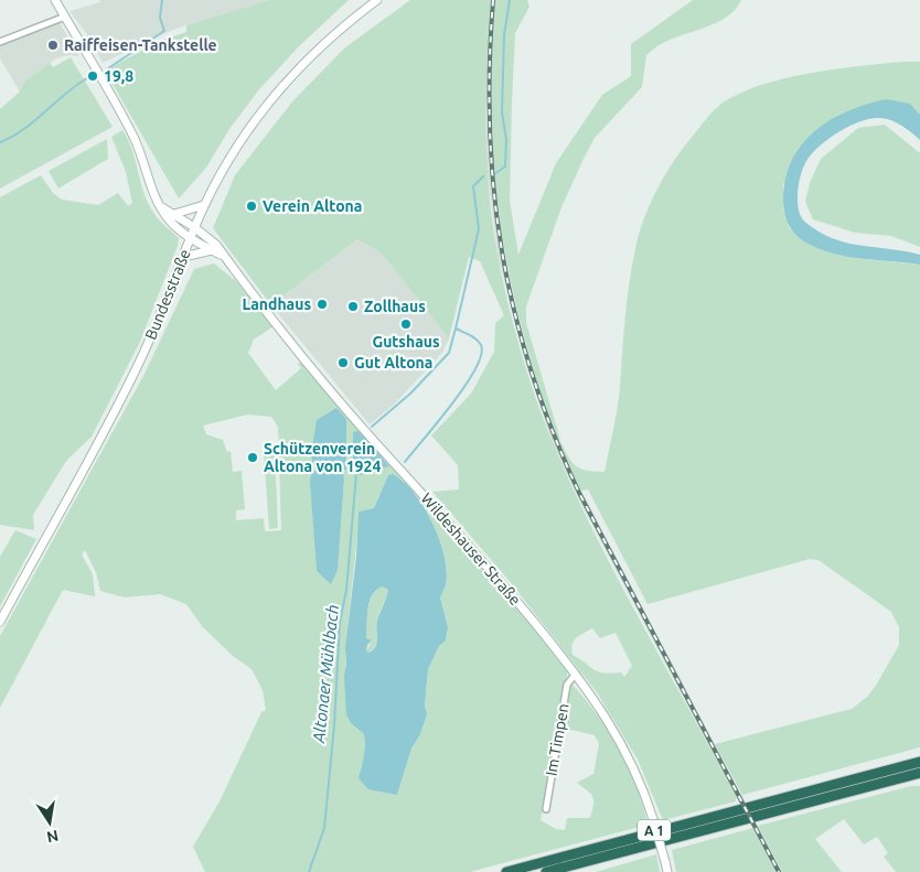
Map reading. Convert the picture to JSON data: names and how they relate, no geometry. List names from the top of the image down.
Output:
{
  "streets": {
    "highway": ["A 1"],
    "main road": ["Bundesstraße", "Wildeshauser Straße"],
    "street": ["Im Timpen"]
  },
  "crossings": [
    ["Bundesstraße", "Wildeshauser Straße"],
    ["Wildeshauser Straße", "Im Timpen"]
  ],
  "water": ["Altonaer Mühlbach"],
  "places": [
    "Raiffeisen-Tankstelle",
    "19,8",
    "Verein Altona",
    "Landhaus",
    "Zollhaus",
    "Gutshaus",
    "Gut Altona",
    "Schützenverein Altona von 1924"
  ],
  "north": "bottom"
}
